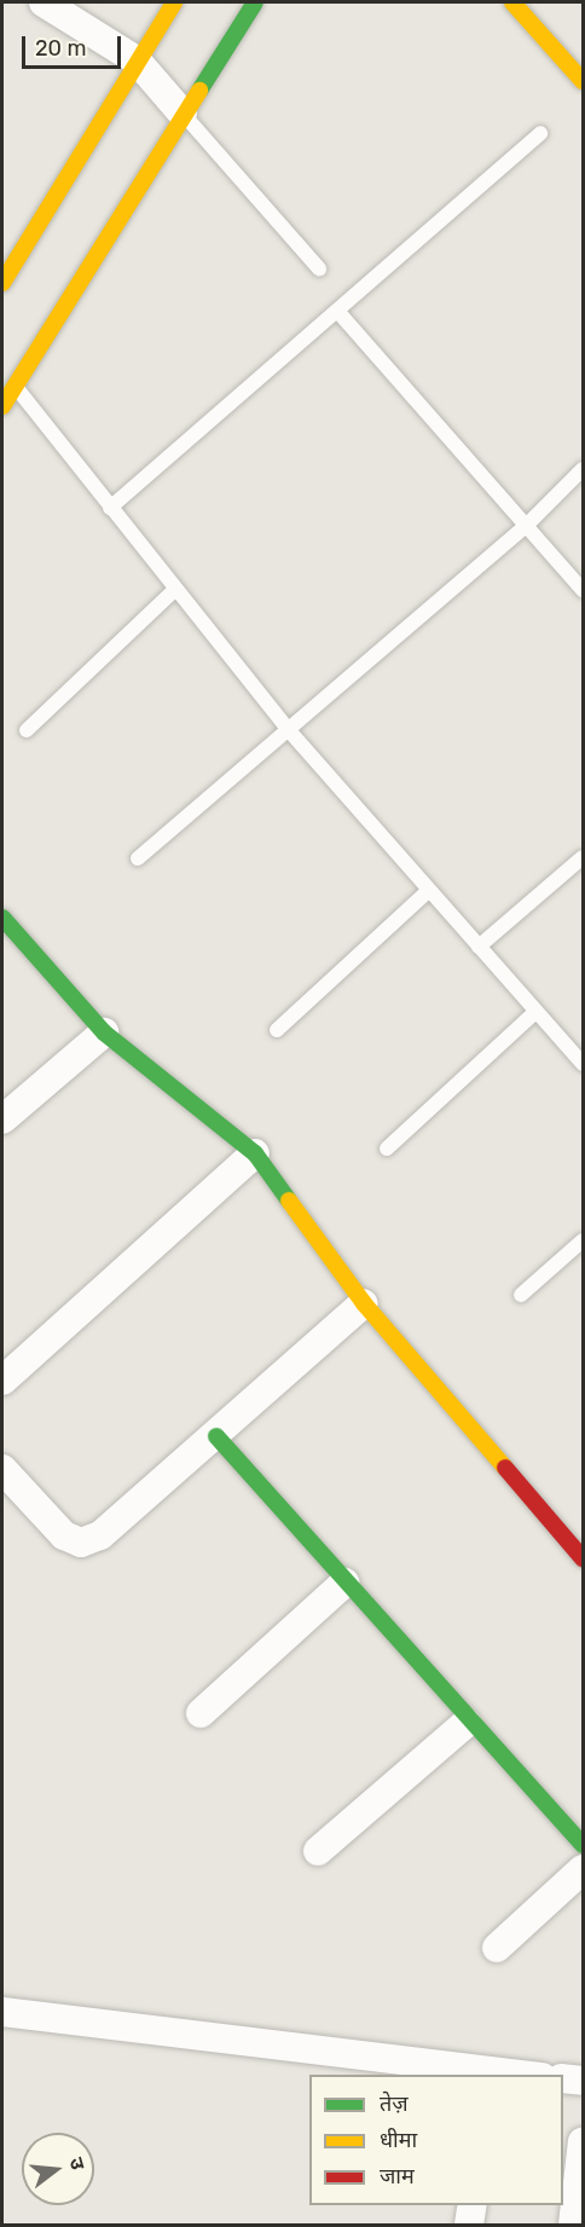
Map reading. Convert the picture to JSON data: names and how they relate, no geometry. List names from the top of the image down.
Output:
{
  "legend": ["तेज़", "धीमा", "जाम"],
  "scale_bar": "20 m",
  "north": "right"
}
